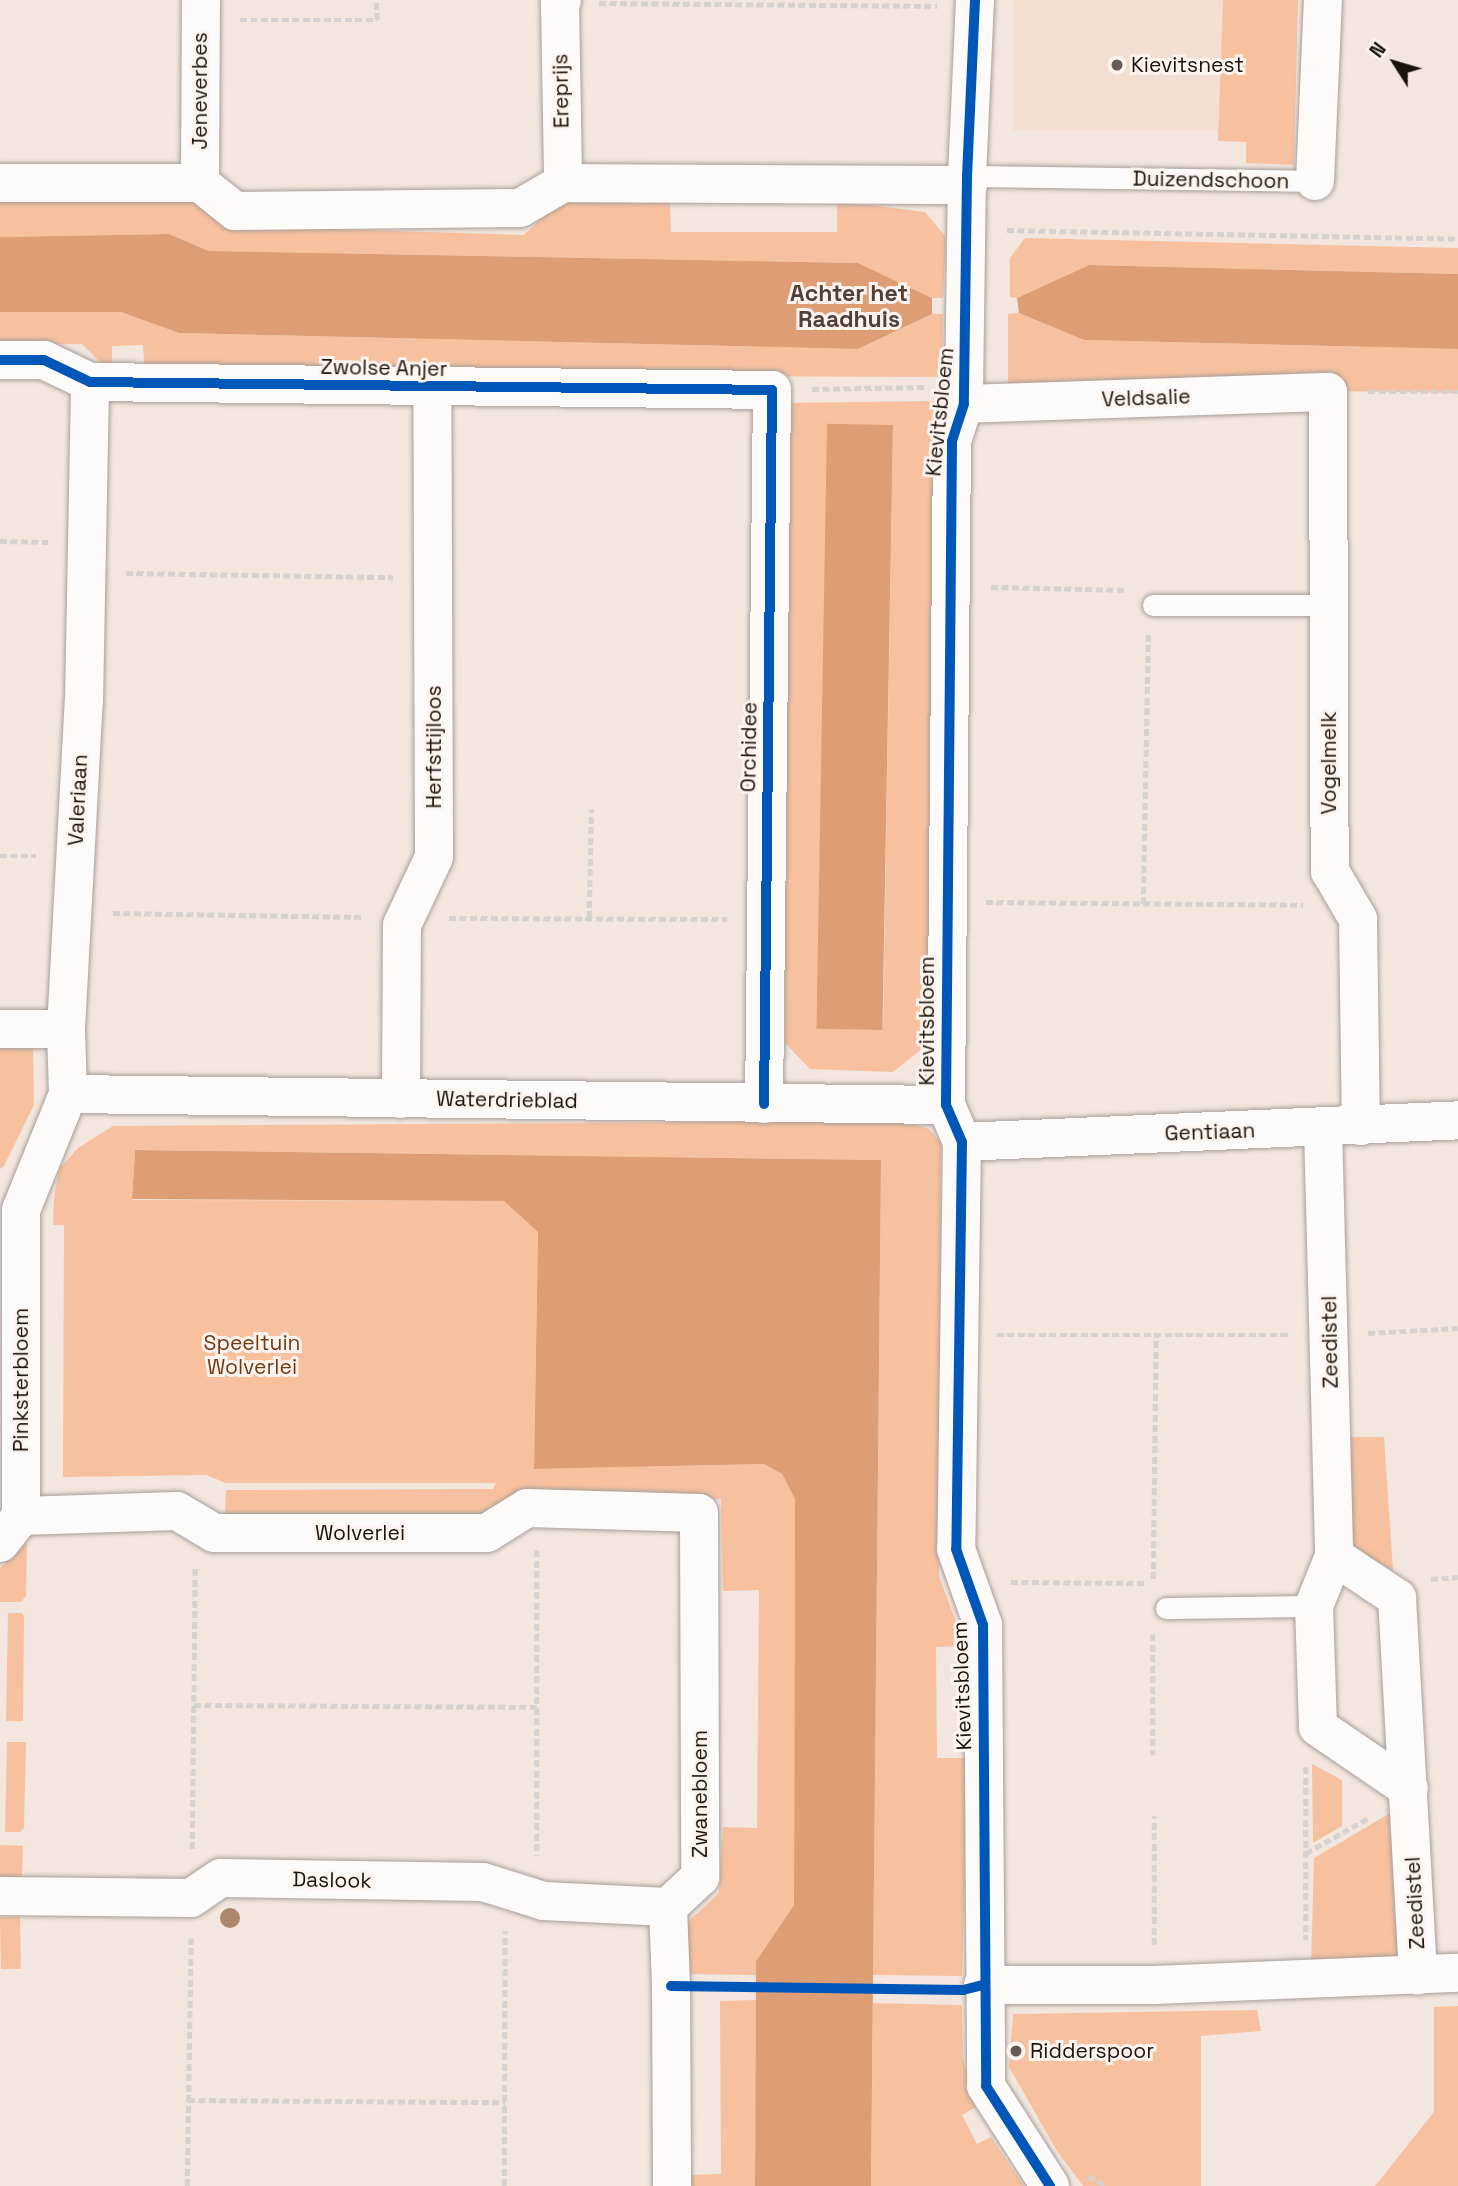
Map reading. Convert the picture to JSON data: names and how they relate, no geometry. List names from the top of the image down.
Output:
{
  "streets": {
    "street": [
      "Jeneverbes",
      "Ereprijs",
      "Duizendschoon",
      "Zwolse Anjer",
      "Veldsalie",
      "Kievitsbloem",
      "Herfsttijloos",
      "Orchidee",
      "Vogelmelk",
      "Valeriaan",
      "Waterdrieblad",
      "Gentiaan",
      "Zeedistel",
      "Pinksterbloem",
      "Wolverlei",
      "Zwanebloem",
      "Daslook"
    ]
  },
  "crossings": [
    ["Duizendschoon", "Kievitsbloem"],
    ["Zwolse Anjer", "Herfsttijloos"],
    ["Zwolse Anjer", "Orchidee"],
    ["Zwolse Anjer", "Valeriaan"],
    ["Veldsalie", "Kievitsbloem"],
    ["Veldsalie", "Vogelmelk"],
    ["Kievitsbloem", "Waterdrieblad"],
    ["Kievitsbloem", "Gentiaan"],
    ["Herfsttijloos", "Waterdrieblad"],
    ["Orchidee", "Waterdrieblad"],
    ["Vogelmelk", "Gentiaan"],
    ["Valeriaan", "Waterdrieblad"],
    ["Valeriaan", "Pinksterbloem"],
    ["Gentiaan", "Zeedistel"],
    ["Pinksterbloem", "Wolverlei"],
    ["Wolverlei", "Zwanebloem"],
    ["Zwanebloem", "Daslook"]
  ],
  "districts": ["Achter het Raadhuis"],
  "parks": ["Speeltuin Wolverlei"],
  "places": ["Kievitsnest", "Ridderspoor"],
  "north": "top left"
}
